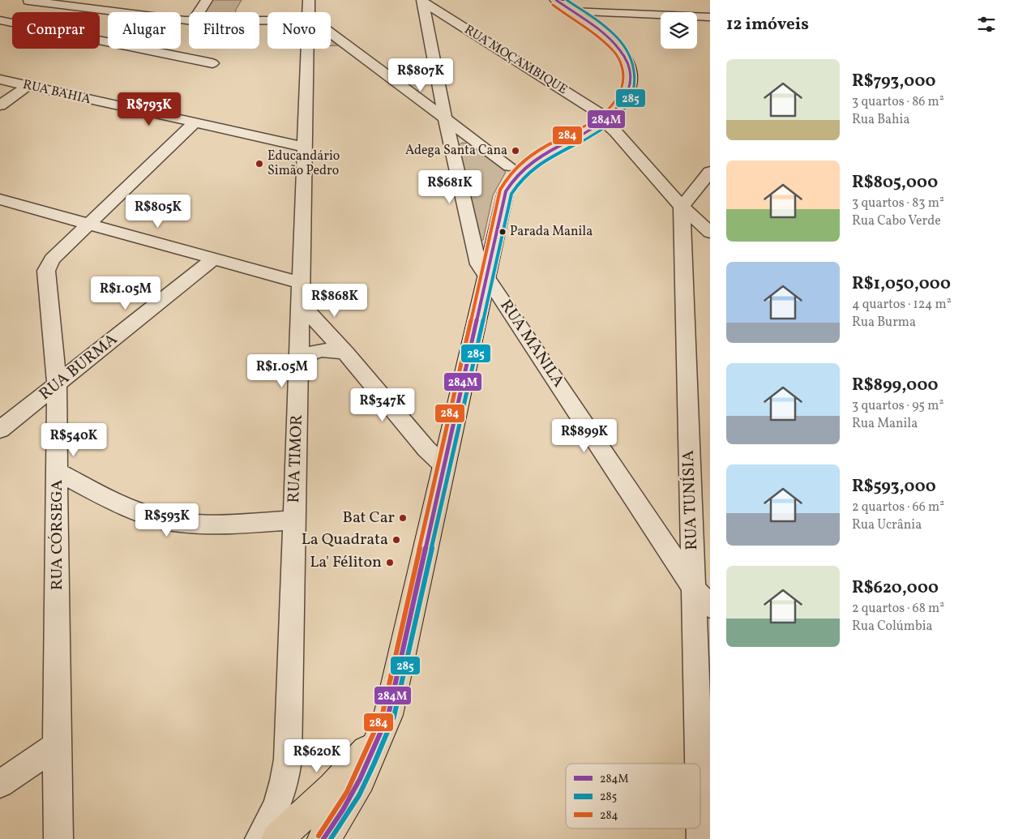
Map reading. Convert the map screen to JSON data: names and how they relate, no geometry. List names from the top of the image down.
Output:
{
  "streets": {
    "street": [
      "RUA MOÇAMBIQUE",
      "RUA BAHIA",
      "RUA MANILA",
      "RUA BURMA",
      "RUA TIMOR",
      "RUA TUNÍSIA",
      "RUA CÓRSEGA"
    ]
  },
  "crossings": [
    ["RUA MOÇAMBIQUE", "RUA MANILA"],
    ["RUA MOÇAMBIQUE", "RUA TUNÍSIA"],
    ["RUA BAHIA", "RUA TIMOR"],
    ["RUA BAHIA", "RUA CÓRSEGA"],
    ["RUA MANILA", "RUA TUNÍSIA"],
    ["RUA BURMA", "RUA CÓRSEGA"]
  ],
  "places": [
    "Adega Santa Cana",
    "Educandário Simão Pedro",
    "Parada Manila",
    "Bat Car",
    "La Quadrata",
    "La' Féliton"
  ],
  "lines": ["transit line 284M", "transit line 285", "transit line 284"],
  "legend": ["284M", "285", "284"],
  "page": {
    "heading": "12 imóveis",
    "chip": [
      "Comprar",
      "Alugar",
      "Filtros",
      "Novo"
    ],
    "list": [
      {
        "name": "R$793,000",
        "note": "3 quartos · 86 m² · Rua Bahia"
      },
      {
        "name": "R$805,000",
        "note": "3 quartos · 83 m² · Rua Cabo Verde"
      },
      {
        "name": "R$1,050,000",
        "note": "4 quartos · 124 m² · Rua Burma"
      },
      {
        "name": "R$899,000",
        "note": "3 quartos · 95 m² · Rua Manila"
      },
      {
        "name": "R$593,000",
        "note": "2 quartos · 66 m² · Rua Ucrânia"
      },
      {
        "name": "R$620,000",
        "note": "2 quartos · 68 m² · Rua Colúmbia"
      }
    ],
    "price": [
      "R$807K",
      "R$793K",
      "R$681K",
      "R$805K",
      "R$1.05M",
      "R$868K",
      "R$1.05M",
      "R$347K",
      "R$899K",
      "R$540K",
      "R$593K",
      "R$620K"
    ]
  }
}
